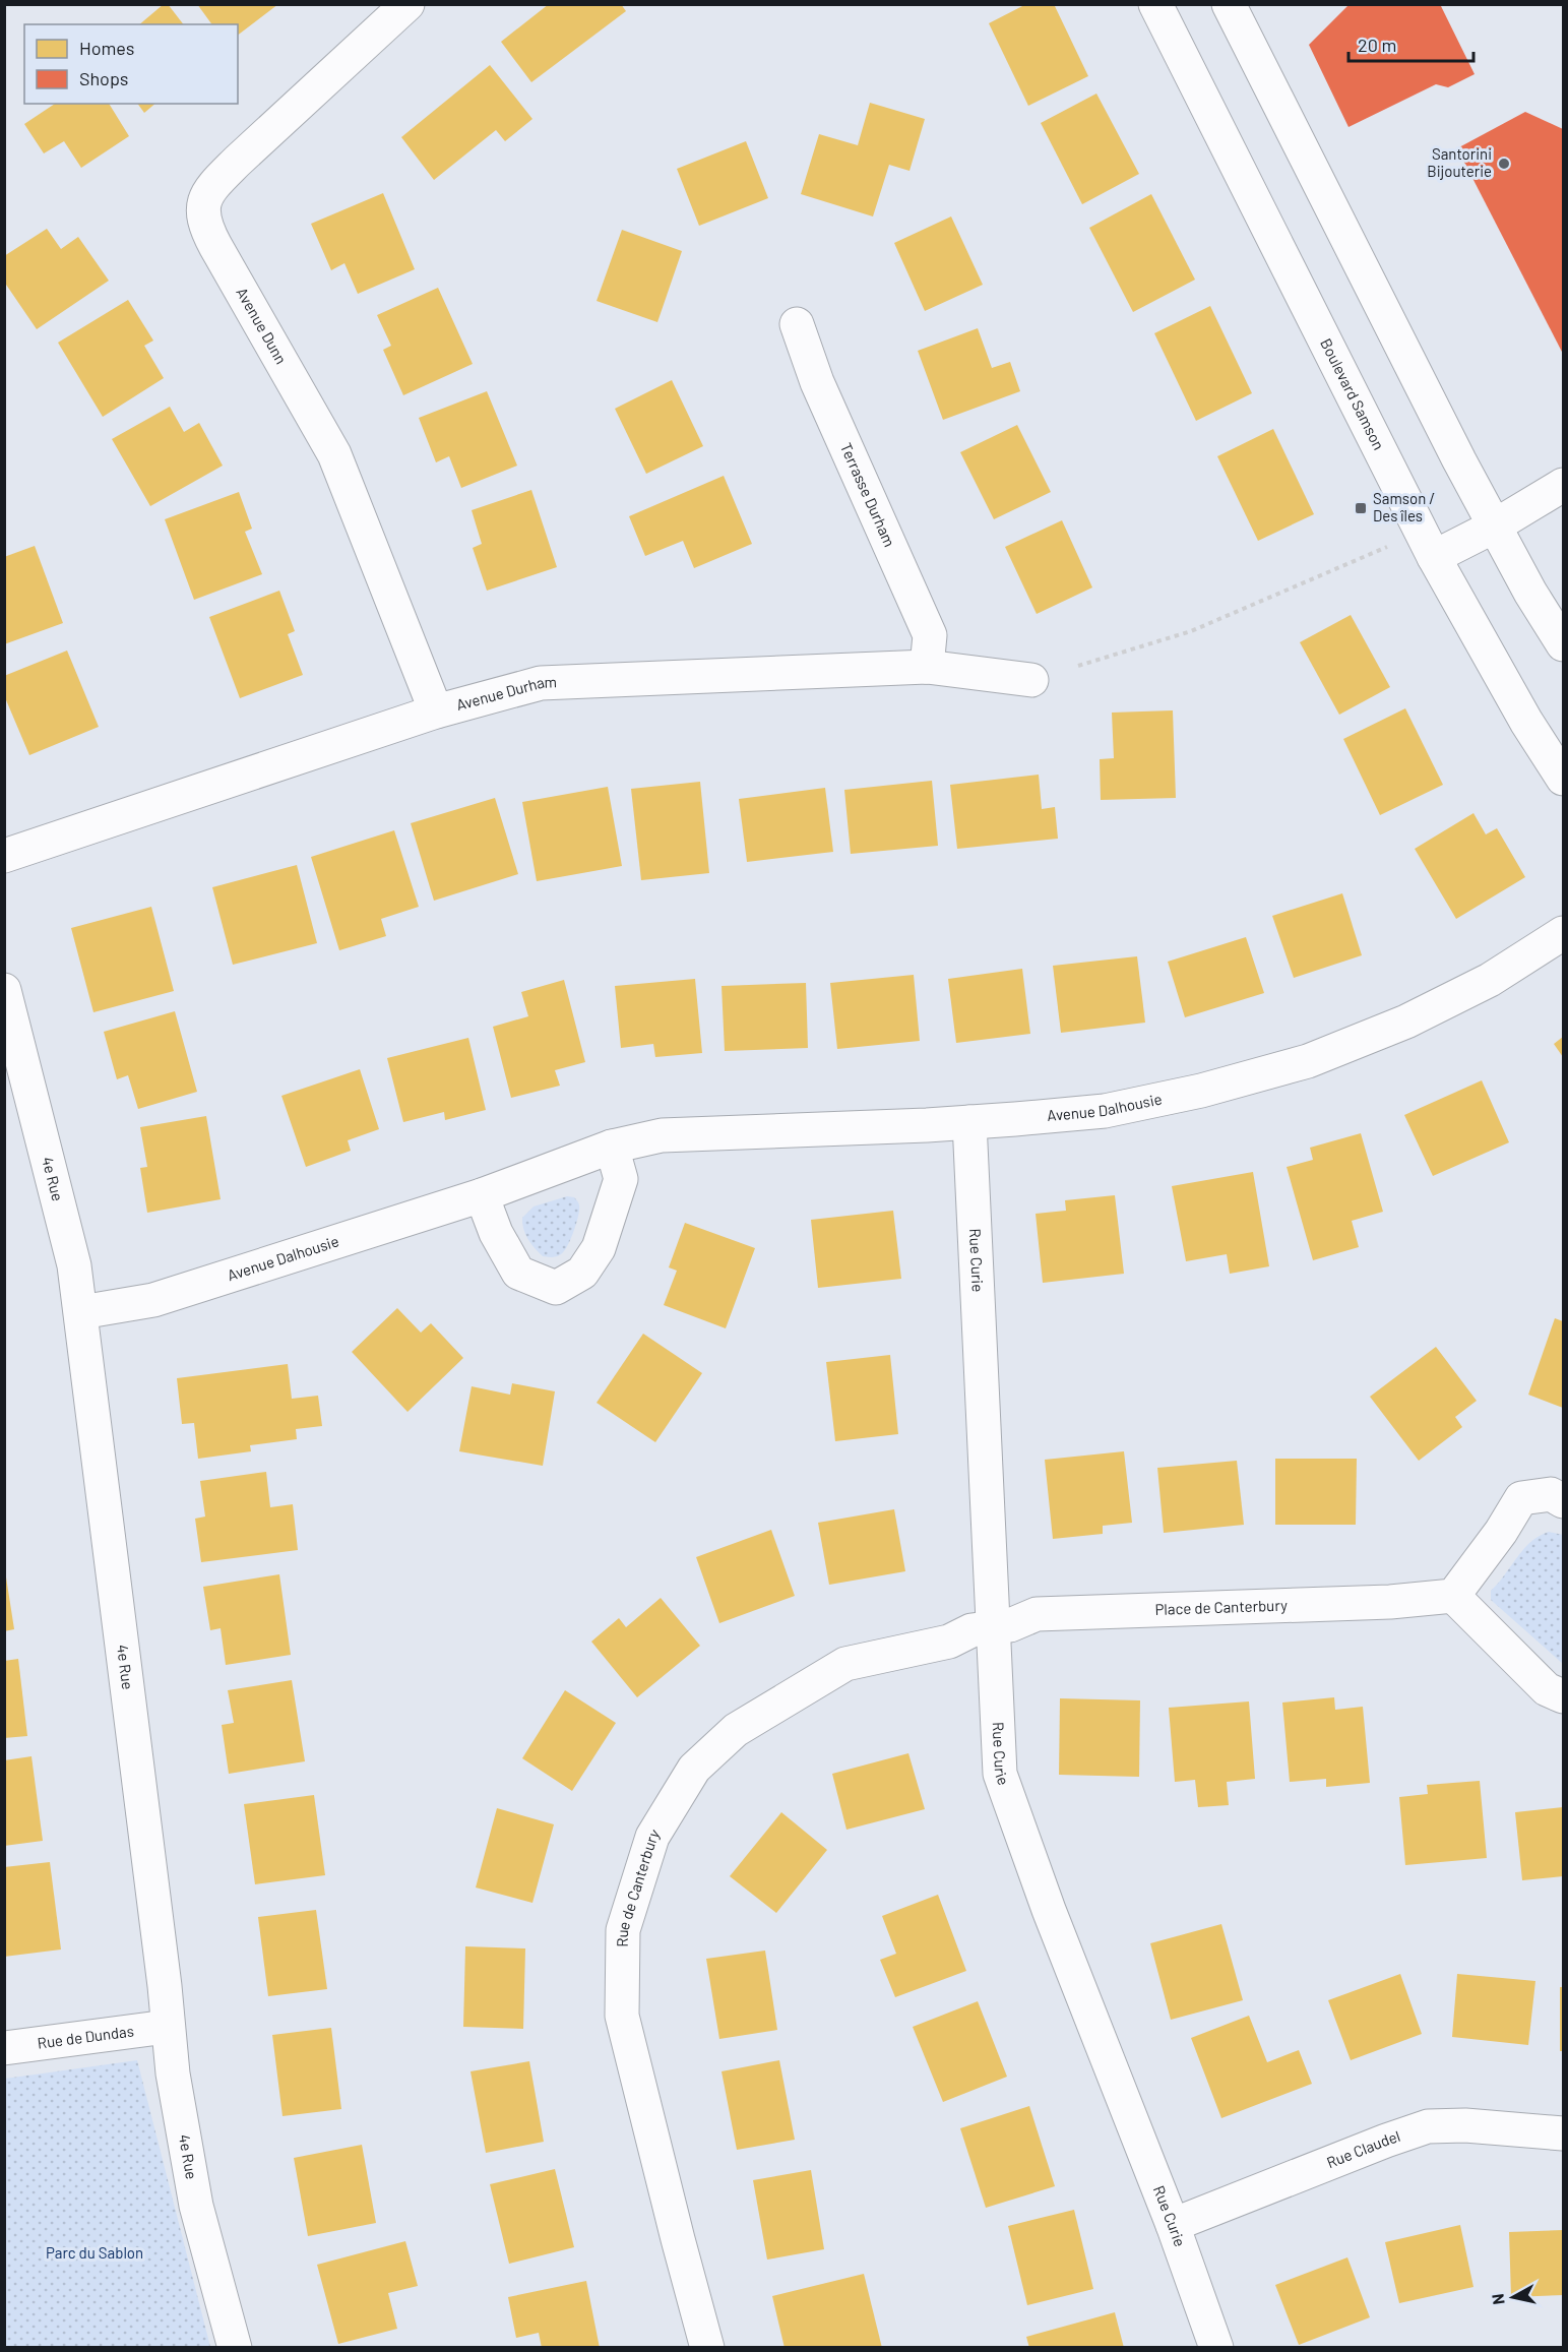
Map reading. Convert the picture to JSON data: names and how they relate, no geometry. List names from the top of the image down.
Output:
{
  "streets": {
    "street": [
      "Avenue Dunn",
      "Boulevard Samson",
      "Terrasse Durham",
      "Avenue Durham",
      "Avenue Dalhousie",
      "4e Rue",
      "Rue Curie",
      "Place de Canterbury",
      "Rue de Canterbury",
      "Rue de Dundas",
      "Rue Claudel"
    ]
  },
  "crossings": [
    ["Avenue Dunn", "Avenue Durham"],
    ["Terrasse Durham", "Avenue Durham"],
    ["Avenue Dalhousie", "4e Rue"],
    ["Avenue Dalhousie", "Rue Curie"],
    ["4e Rue", "Rue de Dundas"],
    ["Rue Curie", "Place de Canterbury"],
    ["Rue Curie", "Rue de Canterbury"],
    ["Rue Curie", "Rue Claudel"],
    ["Place de Canterbury", "Rue de Canterbury"]
  ],
  "parks": ["Parc du Sablon"],
  "places": {
    "other": ["Santorini Bijouterie"],
    "transit": ["Samson / Des îles"]
  },
  "legend": ["Homes", "Shops"],
  "scale_bar": "20 m",
  "north": "left"
}
